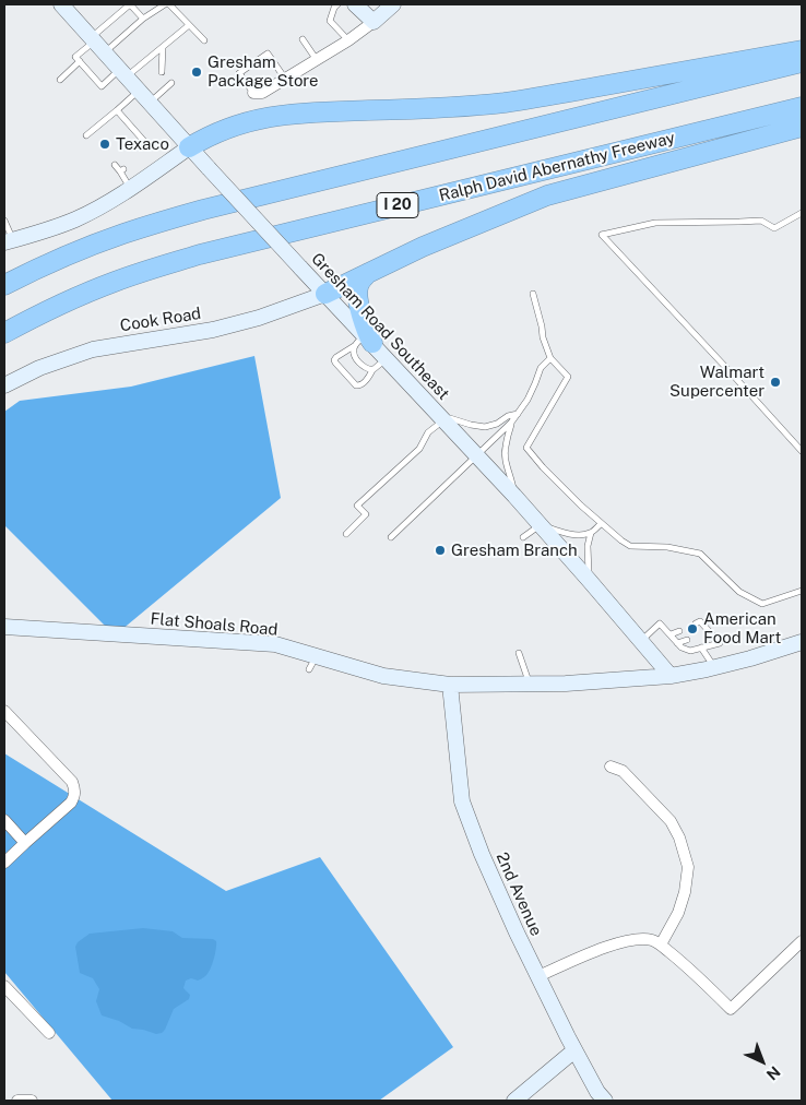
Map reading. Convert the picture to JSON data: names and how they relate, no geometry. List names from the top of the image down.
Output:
{
  "streets": {
    "highway": ["Ralph David Abernathy Freeway", "I 20"],
    "street": [
      "Cook Road",
      "Gresham Road Southeast",
      "Flat Shoals Road",
      "2nd Avenue"
    ]
  },
  "crossings": [
    ["Cook Road", "Gresham Road Southeast"],
    ["Gresham Road Southeast", "Flat Shoals Road"],
    ["Flat Shoals Road", "2nd Avenue"]
  ],
  "places": [
    "Gresham Package Store",
    "Texaco",
    "Walmart Supercenter",
    "Gresham Branch",
    "American Food Mart"
  ],
  "north": "bottom right"
}
